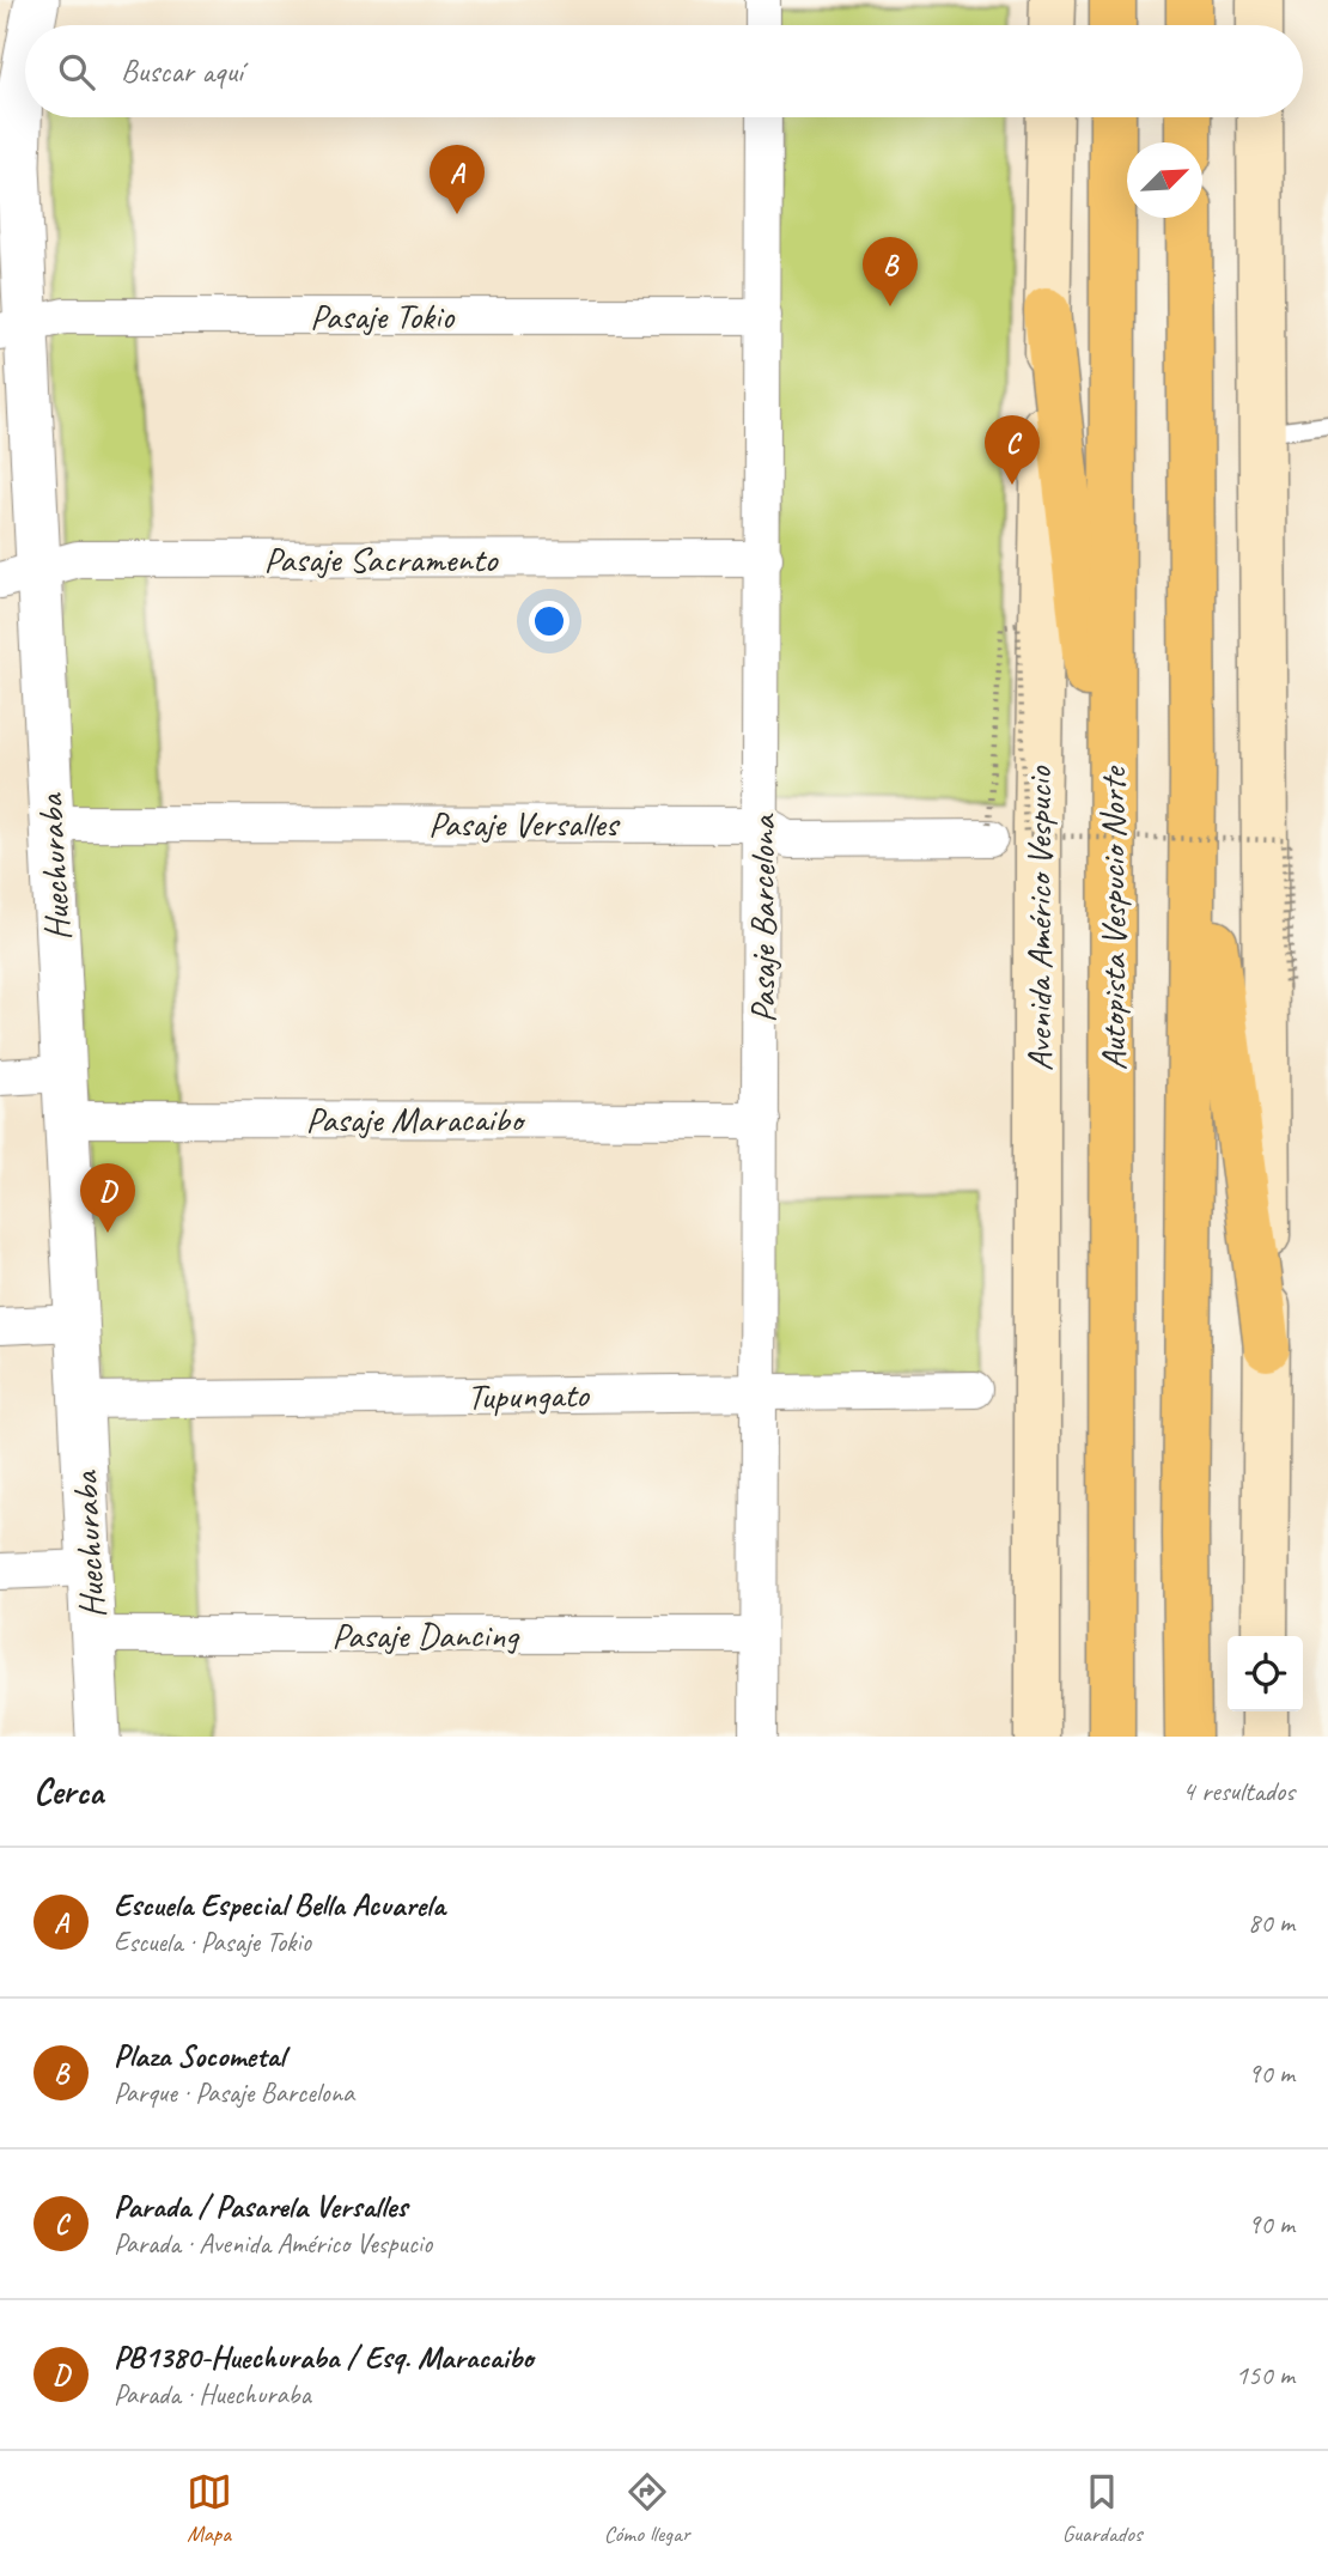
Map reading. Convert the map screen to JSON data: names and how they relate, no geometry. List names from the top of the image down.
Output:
{
  "streets": {
    "highway": ["Autopista Vespucio Norte"],
    "main road": ["Avenida Américo Vespucio"],
    "street": [
      "Pasaje Tokio",
      "Pasaje Sacramento",
      "Pasaje Versalles",
      "Huechuraba",
      "Pasaje Barcelona",
      "Pasaje Maracaibo",
      "Tupungato",
      "Pasaje Dancing"
    ]
  },
  "crossings": [
    ["Pasaje Tokio", "Huechuraba"],
    ["Pasaje Tokio", "Pasaje Barcelona"],
    ["Pasaje Sacramento", "Huechuraba"],
    ["Pasaje Sacramento", "Pasaje Barcelona"],
    ["Pasaje Versalles", "Huechuraba"],
    ["Pasaje Versalles", "Pasaje Barcelona"],
    ["Huechuraba", "Pasaje Maracaibo"],
    ["Huechuraba", "Tupungato"],
    ["Huechuraba", "Pasaje Dancing"],
    ["Pasaje Barcelona", "Pasaje Maracaibo"],
    ["Pasaje Barcelona", "Tupungato"],
    ["Pasaje Barcelona", "Pasaje Dancing"]
  ],
  "north": "top right",
  "page": {
    "search": "Buscar aquí",
    "pins": [
      "A",
      "B",
      "C",
      "D"
    ],
    "heading": ["Cerca", "4 resultados"],
    "list": [
      {
        "mark": "A",
        "name": "Escuela Especial Bella Acuarela",
        "note": "Escuela · Pasaje Tokio",
        "value": "80 m"
      },
      {
        "mark": "B",
        "name": "Plaza Socometal",
        "note": "Parque · Pasaje Barcelona",
        "value": "90 m"
      },
      {
        "mark": "C",
        "name": "Parada / Pasarela Versalles",
        "note": "Parada · Avenida Américo Vespucio",
        "value": "90 m"
      },
      {
        "mark": "D",
        "name": "PB1380-Huechuraba / Esq. Maracaibo",
        "note": "Parada · Huechuraba",
        "value": "150 m"
      }
    ],
    "nav": ["Mapa", "Cómo llegar", "Guardados"]
  }
}
